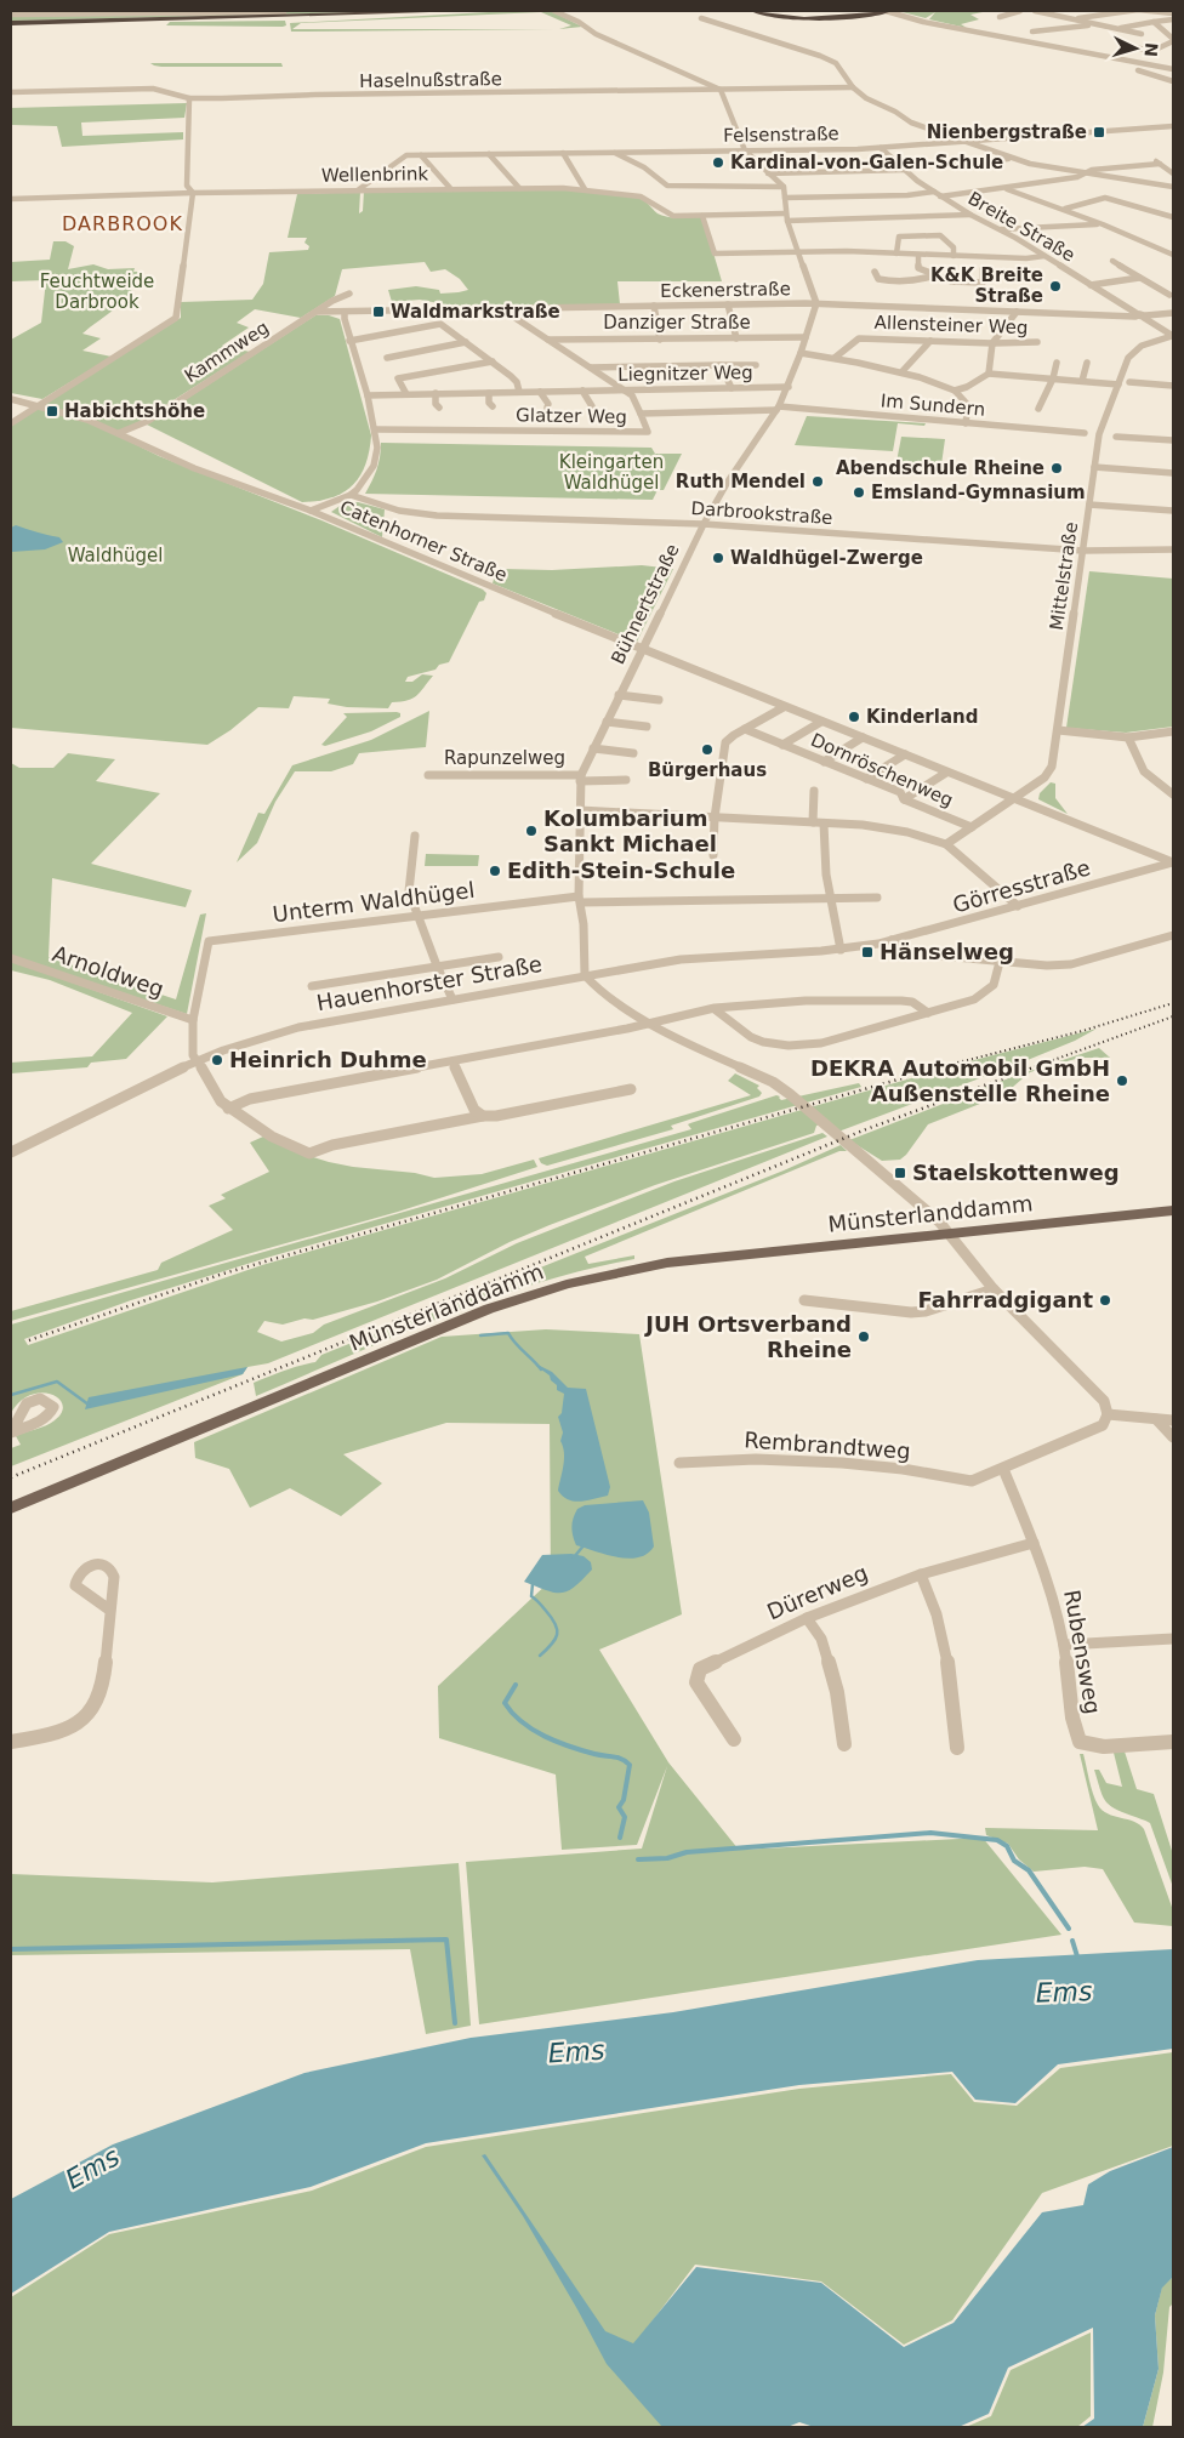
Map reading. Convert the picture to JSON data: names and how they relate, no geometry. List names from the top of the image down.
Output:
{
  "streets": {
    "main road": ["Münsterlanddamm"],
    "street": [
      "Haselnußstraße",
      "Felsenstraße",
      "Wellenbrink",
      "Breite Straße",
      "Eckenerstraße",
      "Danziger Straße",
      "Allensteiner Weg",
      "Kammweg",
      "Liegnitzer Weg",
      "Im Sundern",
      "Glatzer Weg",
      "Darbrookstraße",
      "Catenhorner Straße",
      "Mittelstraße",
      "Bühnertstraße",
      "Rapunzelweg",
      "Dornröschenweg",
      "Görresstraße",
      "Unterm Waldhügel",
      "Arnoldweg",
      "Hauenhorster Straße",
      "Rembrandtweg",
      "Dürerweg",
      "Rubensweg"
    ]
  },
  "crossings": [
    ["Felsenstraße", "Wellenbrink"],
    ["Felsenstraße", "Breite Straße"],
    ["Wellenbrink", "Breite Straße"],
    ["Breite Straße", "Eckenerstraße"],
    ["Breite Straße", "Mittelstraße"],
    ["Eckenerstraße", "Kammweg"],
    ["Eckenerstraße", "Bühnertstraße"],
    ["Danziger Straße", "Bühnertstraße"],
    ["Kammweg", "Catenhorner Straße"],
    ["Liegnitzer Weg", "Bühnertstraße"],
    ["Im Sundern", "Glatzer Weg"],
    ["Im Sundern", "Bühnertstraße"],
    ["Glatzer Weg", "Bühnertstraße"],
    ["Darbrookstraße", "Mittelstraße"],
    ["Darbrookstraße", "Bühnertstraße"],
    ["Catenhorner Straße", "Mittelstraße"],
    ["Catenhorner Straße", "Bühnertstraße"],
    ["Catenhorner Straße", "Görresstraße"],
    ["Bühnertstraße", "Rapunzelweg"],
    ["Bühnertstraße", "Unterm Waldhügel"],
    ["Bühnertstraße", "Hauenhorster Straße"],
    ["Görresstraße", "Hauenhorster Straße"],
    ["Unterm Waldhügel", "Arnoldweg"],
    ["Rembrandtweg", "Rubensweg"],
    ["Dürerweg", "Rubensweg"]
  ],
  "districts": ["DARBROOK"],
  "water": ["Ems"],
  "parks": ["Feuchtweide Darbrook", "Kleingarten Waldhügel", "Waldhügel"],
  "places": {
    "transit": [
      "Nienbergstraße",
      "Waldmarkstraße",
      "Habichtshöhe",
      "Hänselweg",
      "Staelskottenweg"
    ],
    "other": [
      "Kardinal-von-Galen-Schule",
      "K&K Breite Straße",
      "Abendschule Rheine",
      "Ruth Mendel",
      "Emsland-Gymnasium",
      "Waldhügel-Zwerge",
      "Kinderland",
      "Bürgerhaus",
      "Kolumbarium Sankt Michael",
      "Edith-Stein-Schule",
      "Heinrich Duhme",
      "DEKRA Automobil GmbH Außenstelle Rheine",
      "Fahrradgigant",
      "JUH Ortsverband Rheine"
    ]
  },
  "north": "right"
}
